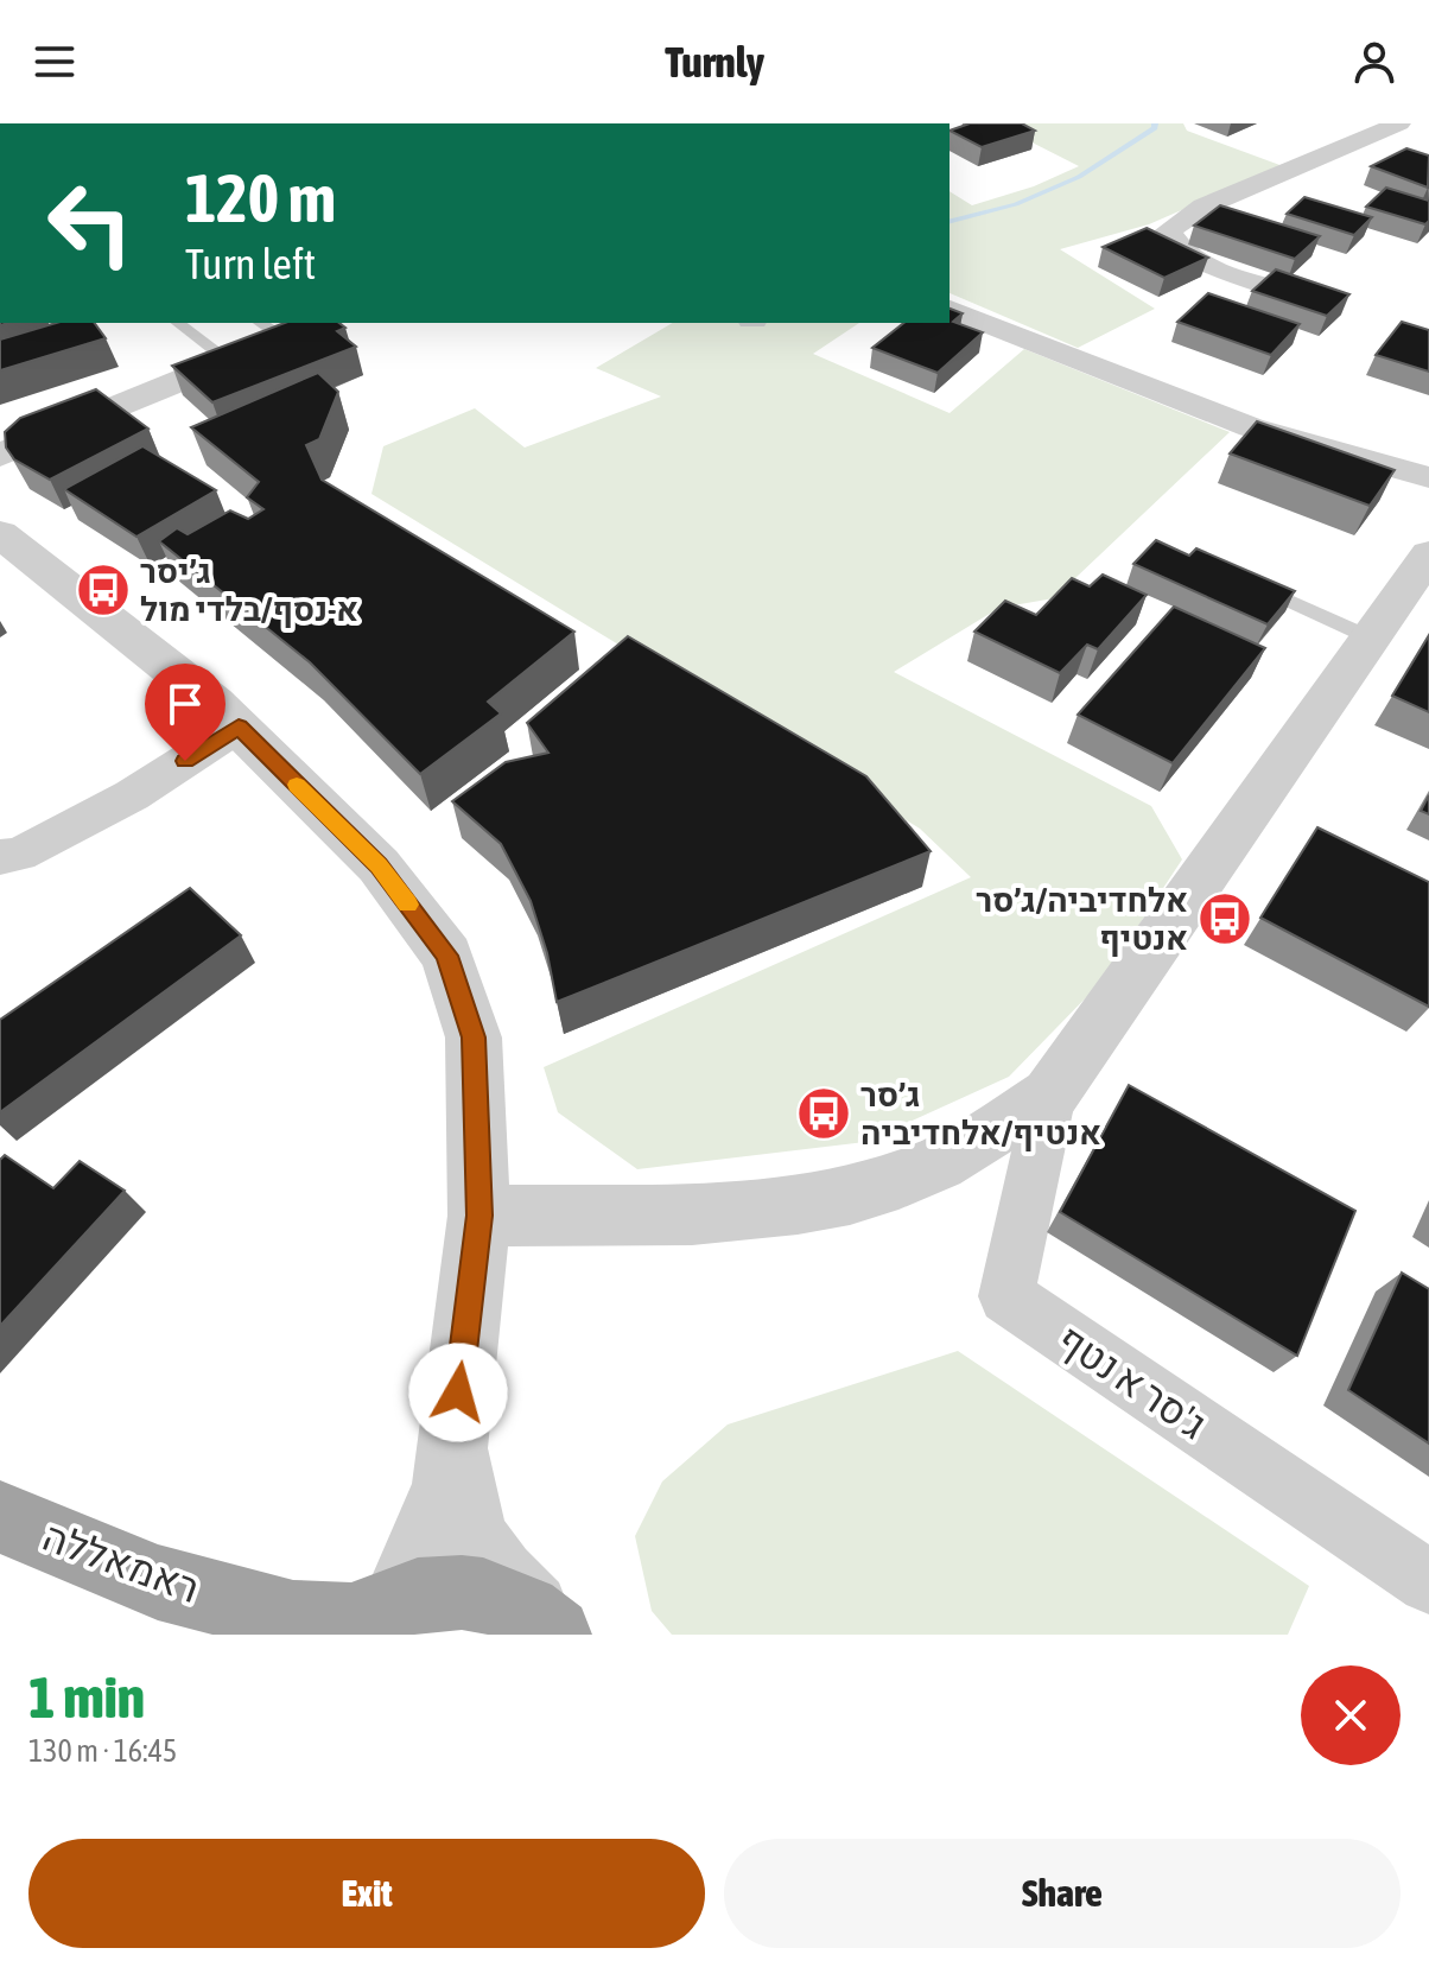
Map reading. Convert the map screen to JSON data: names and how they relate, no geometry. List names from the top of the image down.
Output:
{
  "streets": {
    "highway": ["ראמאללה"],
    "street": ["ג'סר א נטף"]
  },
  "places": {
    "bus stop": ["ג׳יסר א-נסף/בלדי מול", "אלחדיביה/ג׳סר אנטיף", "ג׳סר אנטיף/אלחדיביה"]
  },
  "page": {
    "header": "Turnly",
    "turn": ["120 m", "Turn left"],
    "heading": ["1 min", "130 m · 16:45"],
    "buttons": ["Exit", "Share"]
  }
}
